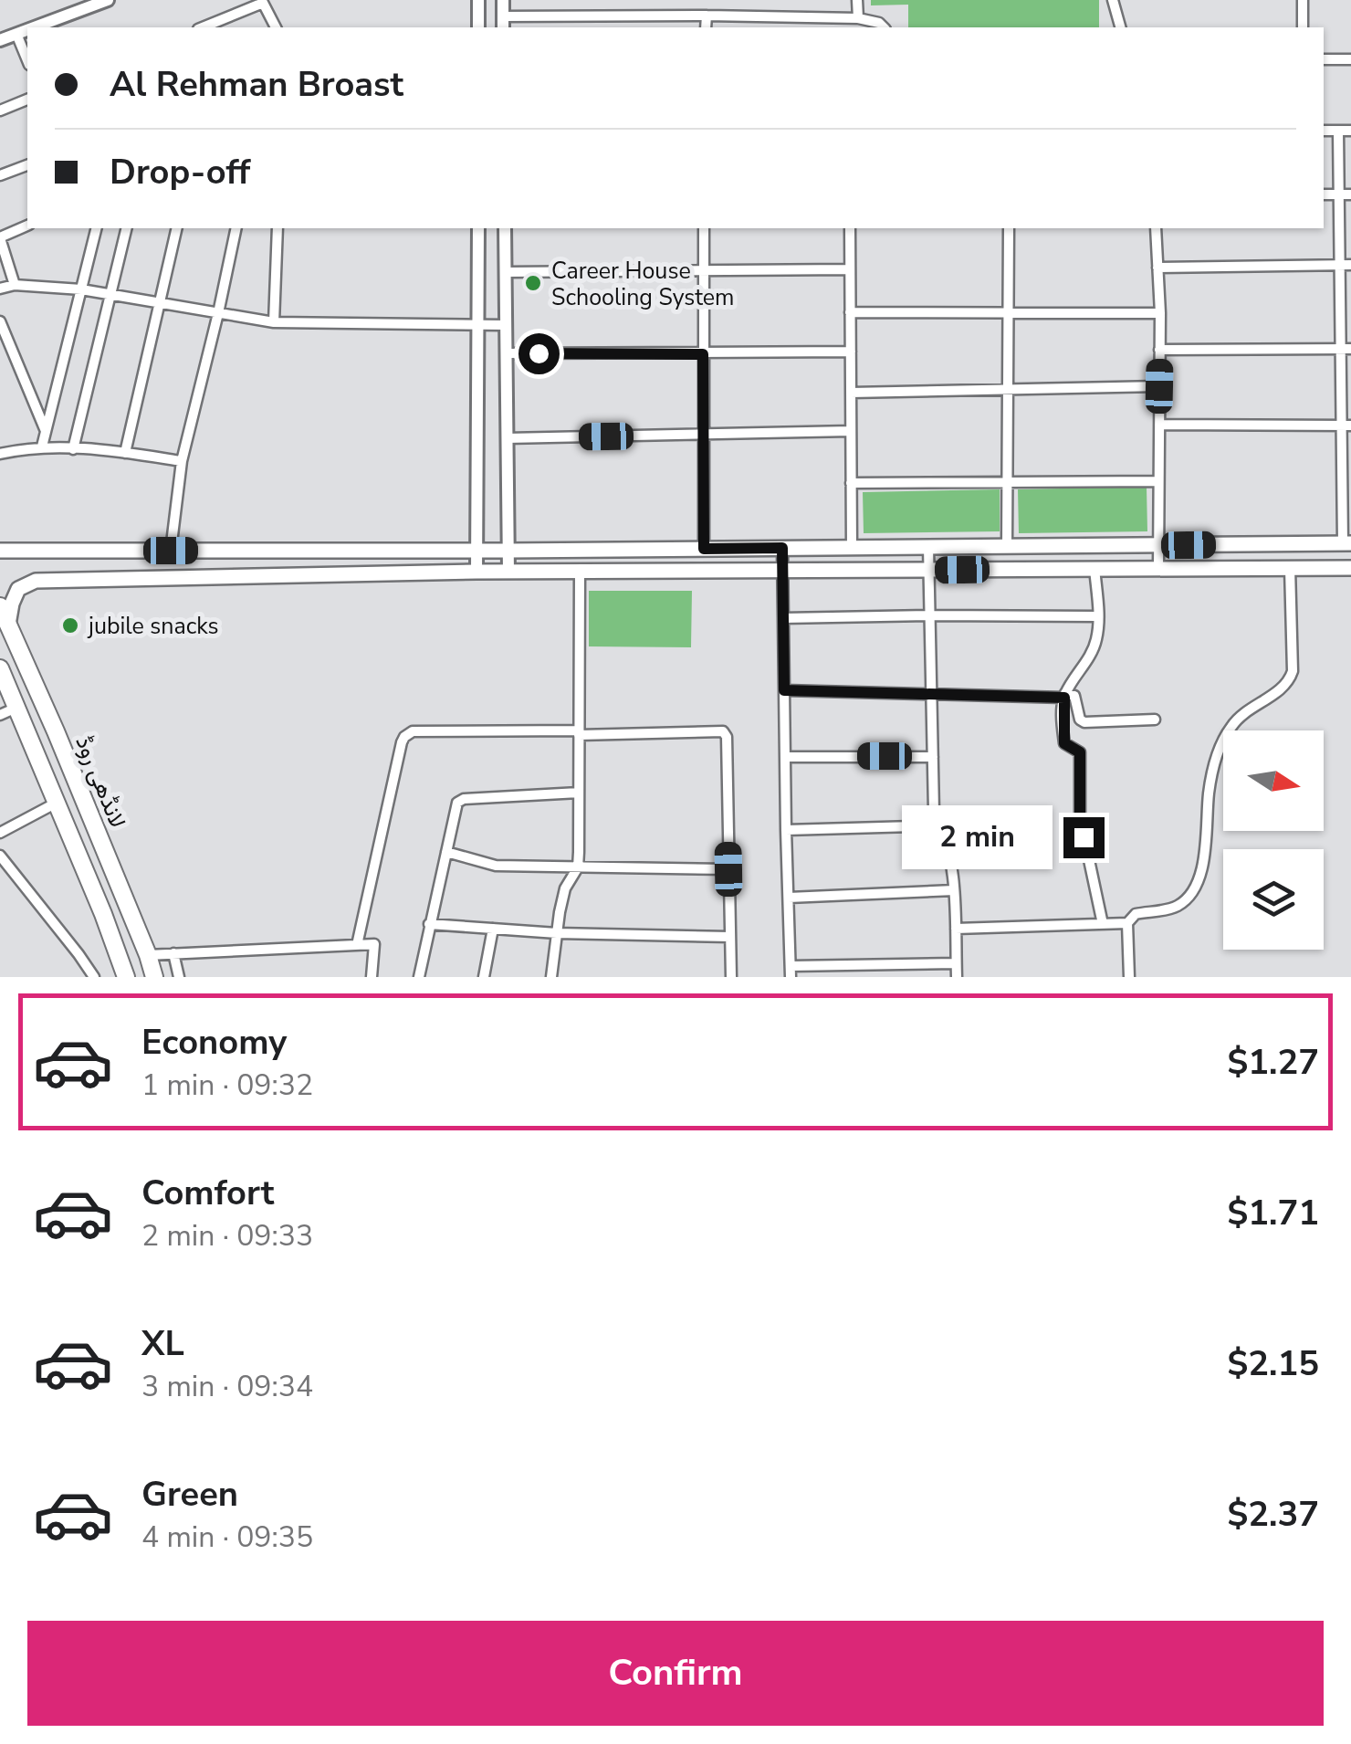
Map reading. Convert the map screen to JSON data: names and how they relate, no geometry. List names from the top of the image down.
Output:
{
  "streets": {
    "main road": ["لانڈھی روڈ"]
  },
  "places": ["Career House Schooling System", "jubile snacks"],
  "north": "right",
  "page": {
    "banner": ["Al Rehman Broast", "Drop-off"],
    "bubble": "2 min",
    "list": [
      {
        "name": "Economy",
        "note": "1 min · 09:32",
        "value": "$1.27"
      },
      {
        "name": "Comfort",
        "note": "2 min · 09:33",
        "value": "$1.71"
      },
      {
        "name": "XL",
        "note": "3 min · 09:34",
        "value": "$2.15"
      },
      {
        "name": "Green",
        "note": "4 min · 09:35",
        "value": "$2.37"
      }
    ],
    "buttons": "Confirm"
  }
}
